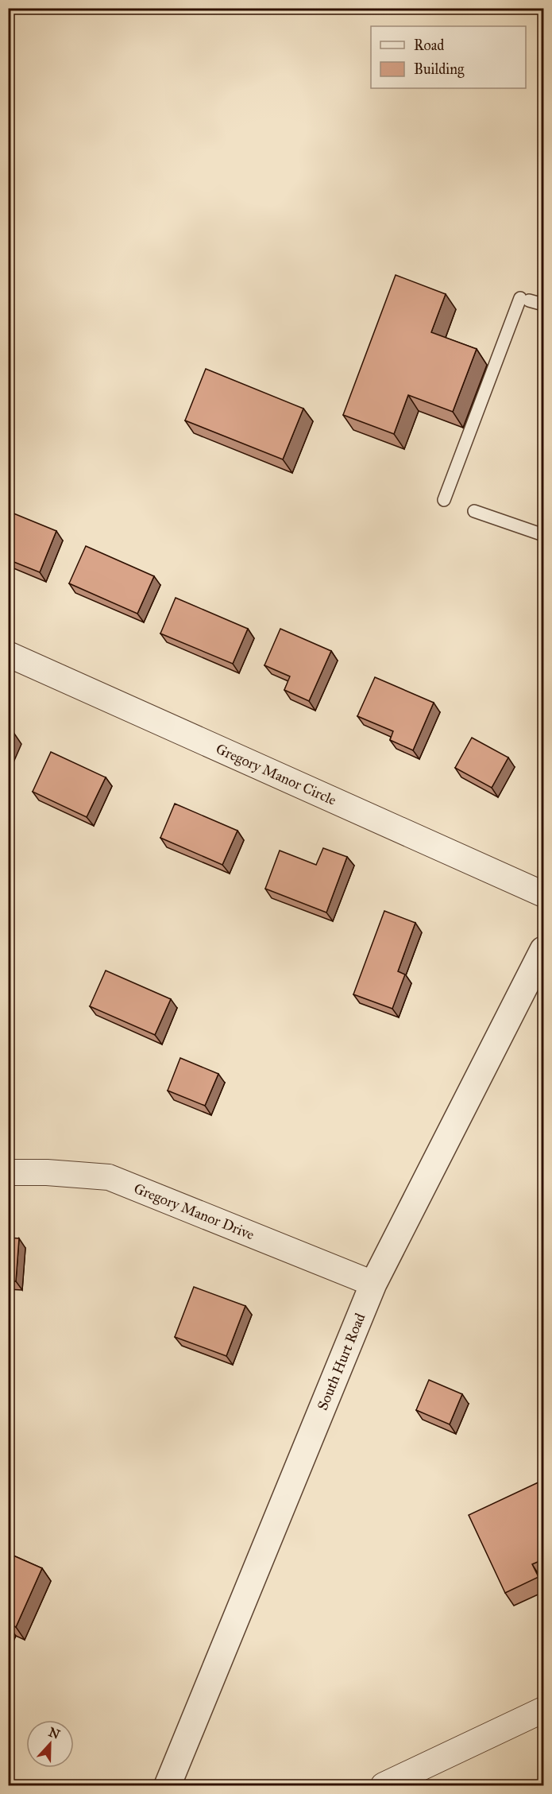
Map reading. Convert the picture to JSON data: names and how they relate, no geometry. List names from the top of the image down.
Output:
{
  "streets": {
    "street": ["Gregory Manor Circle", "Gregory Manor Drive", "South Hurt Road"]
  },
  "crossings": [
    ["Gregory Manor Drive", "South Hurt Road"]
  ],
  "legend": ["Road", "Building"],
  "north": "top"
}
